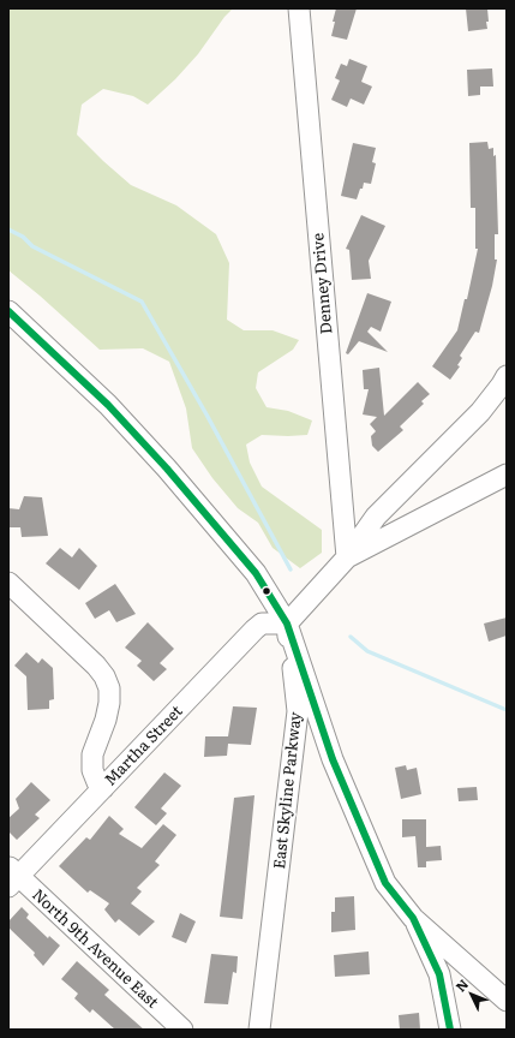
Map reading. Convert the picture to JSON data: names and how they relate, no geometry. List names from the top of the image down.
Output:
{
  "streets": {
    "street": [
      "Denney Drive",
      "Martha Street",
      "East Skyline Parkway",
      "North 9th Avenue East"
    ]
  },
  "crossings": [
    ["Martha Street", "East Skyline Parkway"],
    ["Martha Street", "North 9th Avenue East"]
  ],
  "north": "top left"
}
